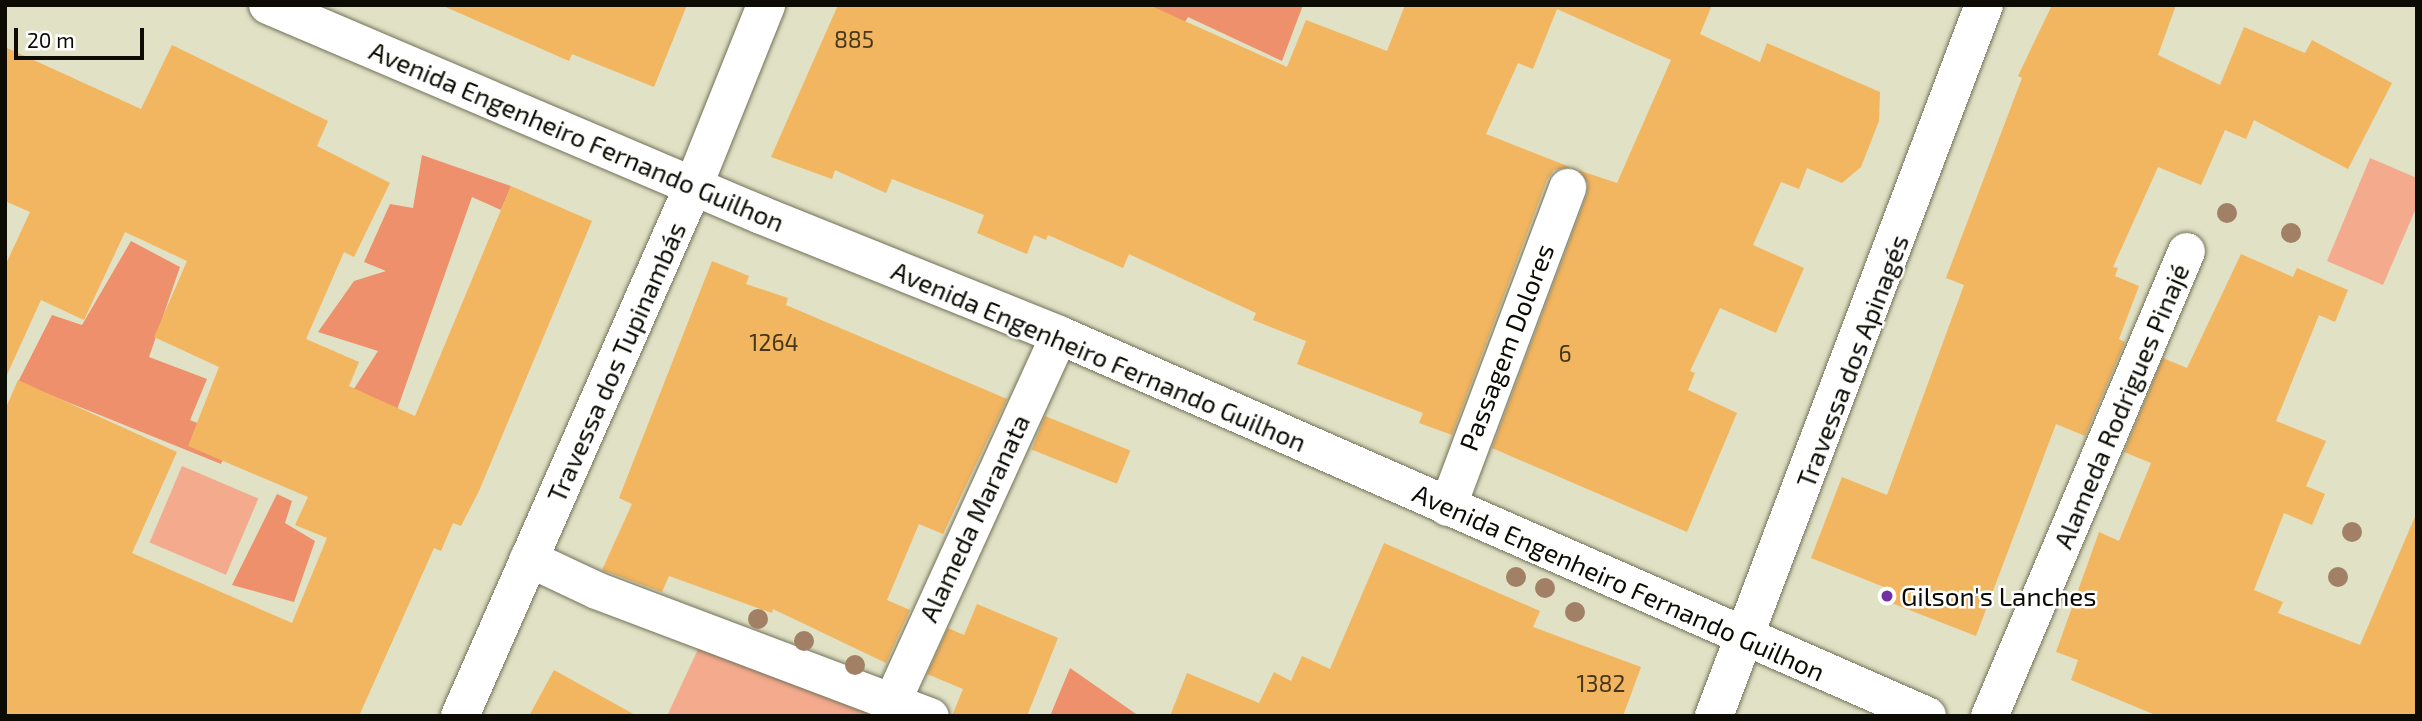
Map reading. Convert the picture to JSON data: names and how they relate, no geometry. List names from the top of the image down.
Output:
{
  "streets": {
    "main road": ["Avenida Engenheiro Fernando Guilhon", "Travessa dos Apinagés", "Travessa dos Tupinambás"],
    "street": ["Passagem Dolores", "Alameda Rodrigues Pinajé", "Alameda Maranata"]
  },
  "crossings": [
    ["Avenida Engenheiro Fernando Guilhon", "Passagem Dolores"],
    ["Avenida Engenheiro Fernando Guilhon", "Travessa dos Apinagés"],
    ["Avenida Engenheiro Fernando Guilhon", "Travessa dos Tupinambás"],
    ["Avenida Engenheiro Fernando Guilhon", "Alameda Maranata"]
  ],
  "places": ["Gilson's Lanches"],
  "house_numbers": [
    "885",
    "1264",
    "6",
    "1382"
  ],
  "scale_bar": "20 m"
}
